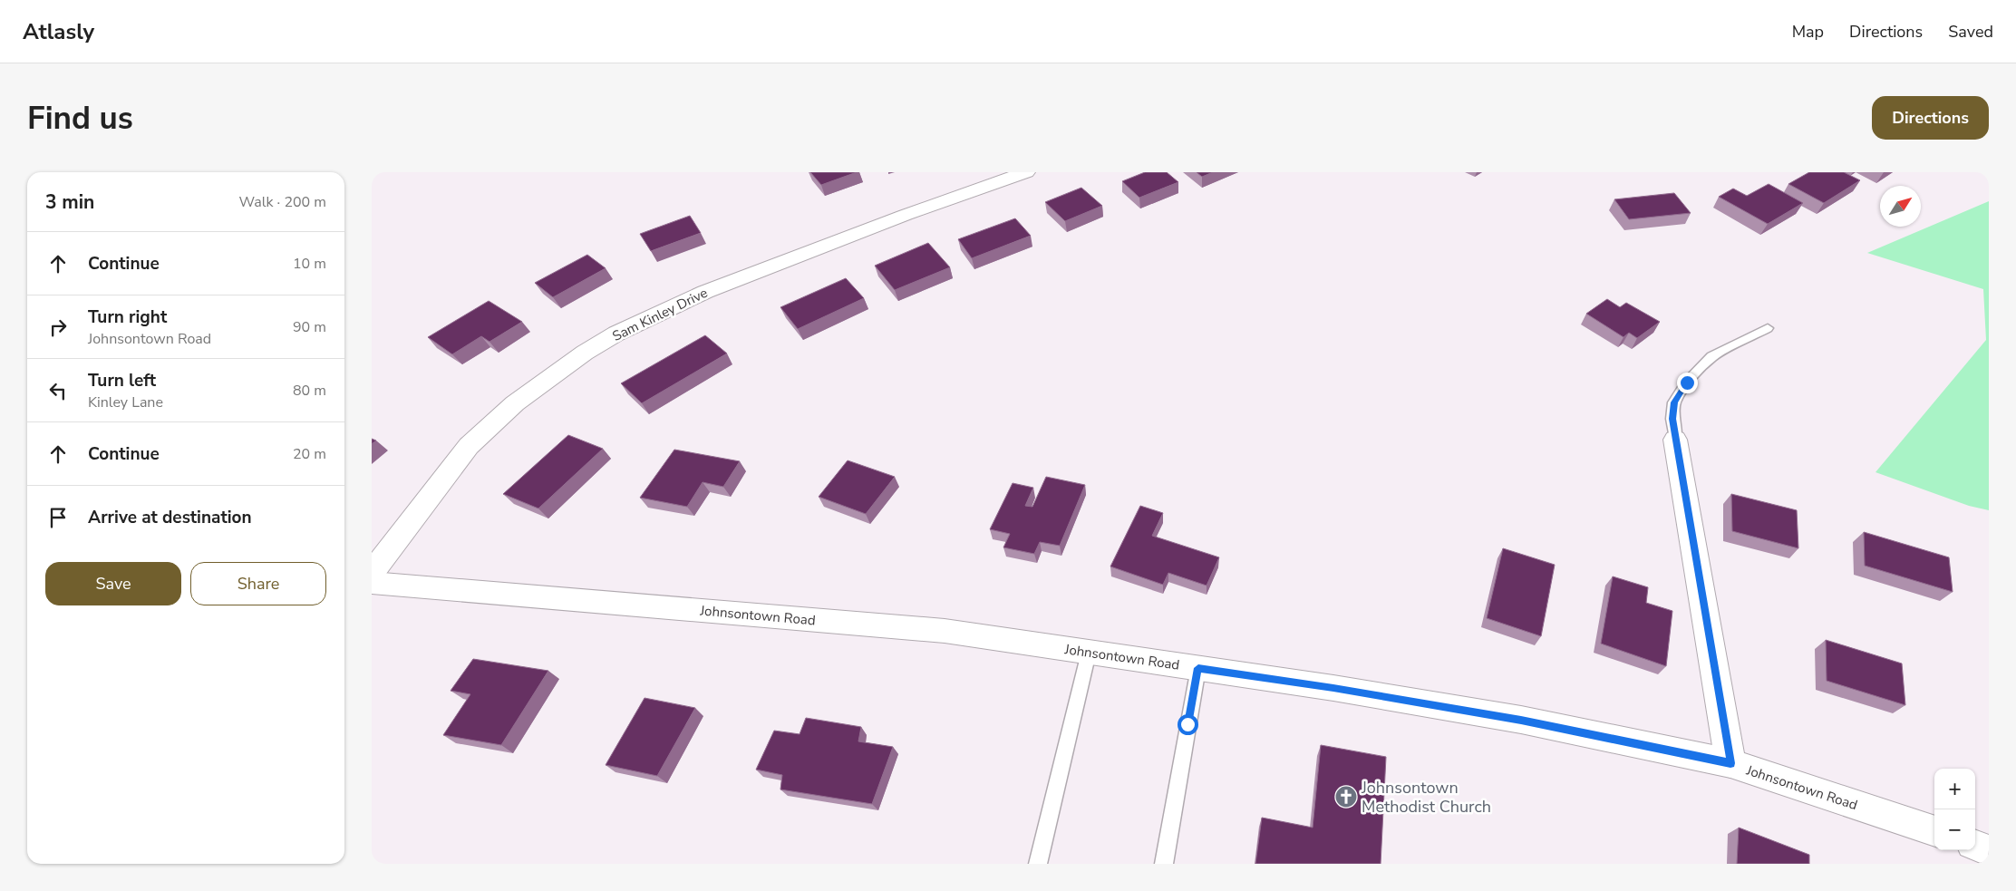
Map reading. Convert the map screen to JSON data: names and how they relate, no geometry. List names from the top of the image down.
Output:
{
  "streets": {
    "street": ["Sam Kinley Drive", "Johnsontown Road"]
  },
  "places": {
    "church": ["Johnsontown Methodist Church"]
  },
  "north": "top right",
  "page": {
    "header": "Atlasly",
    "nav": ["Map", "Directions", "Saved"],
    "buttons": [
      "Directions",
      ["Save", "Share"]
    ],
    "title": "Find us",
    "heading": ["3 min", "Walk · 200 m"],
    "list": [
      ["Continue", "10 m"],
      ["Turn right", "Johnsontown Road", "90 m"],
      ["Turn left", "Kinley Lane", "80 m"],
      ["Continue", "20 m"],
      "Arrive at destination"
    ],
    "map_buttons": ["+", "−"]
  }
}
